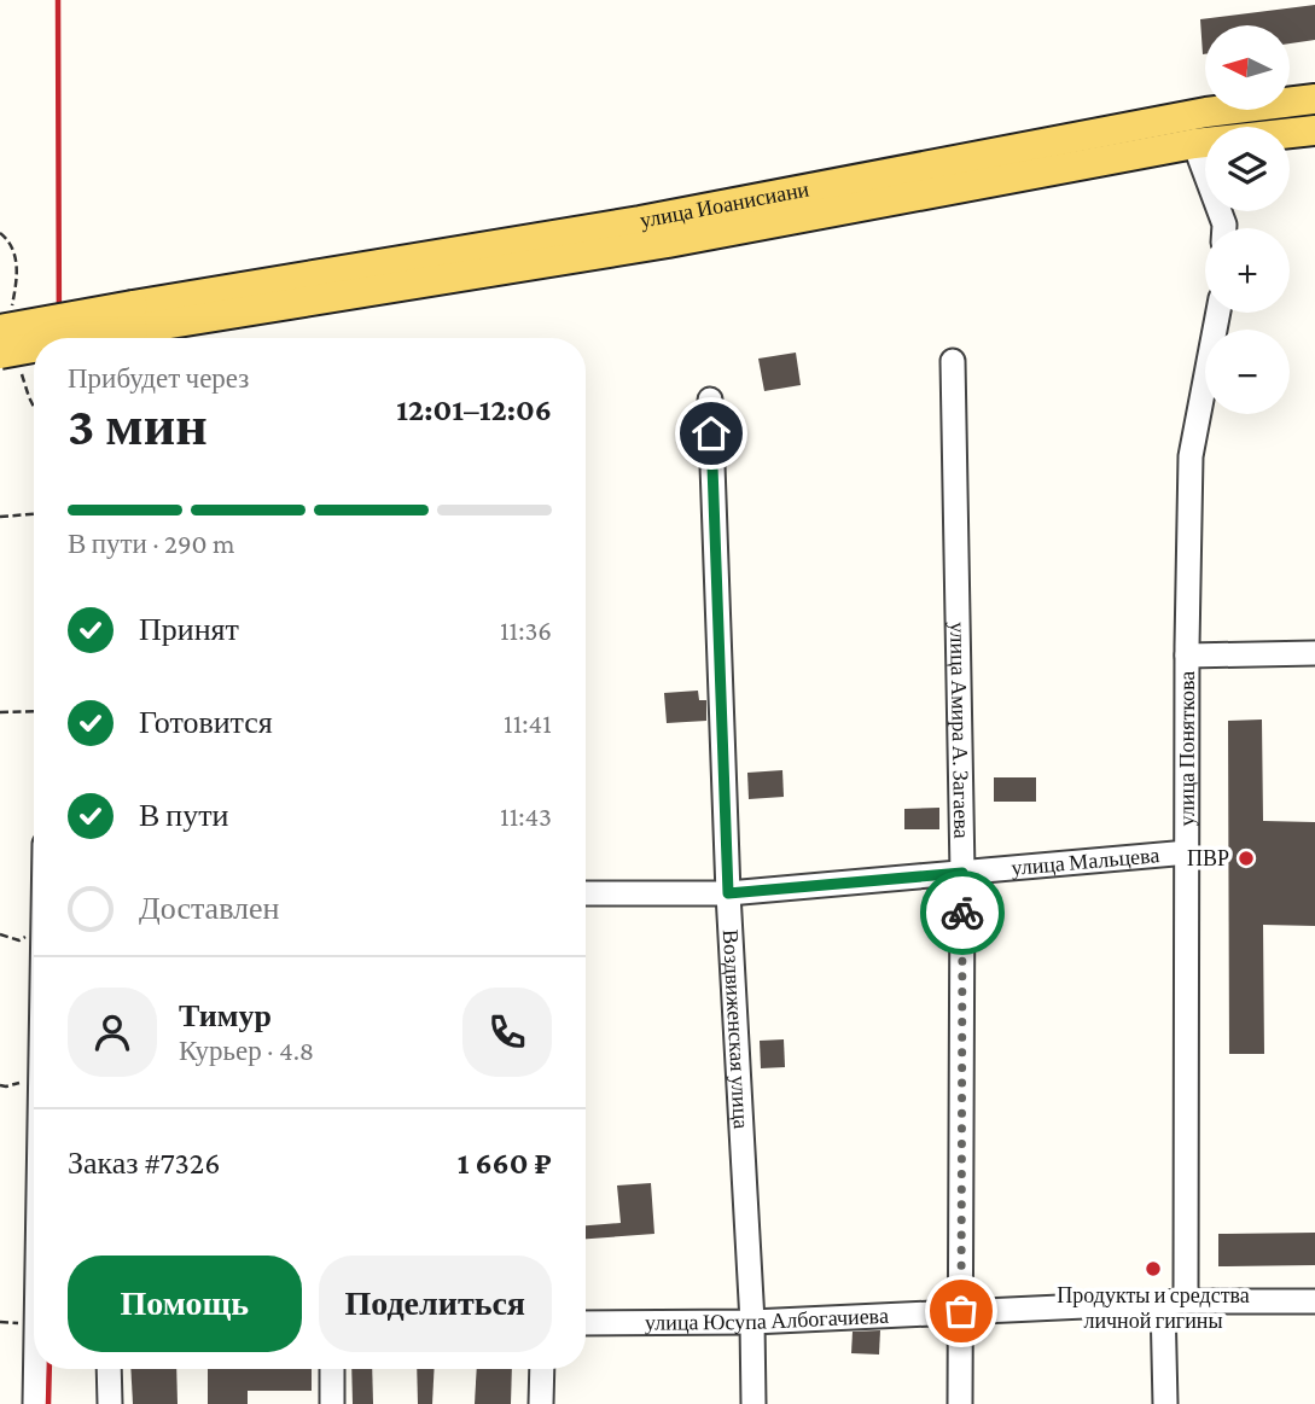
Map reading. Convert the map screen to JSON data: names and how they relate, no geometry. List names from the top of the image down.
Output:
{
  "streets": {
    "main road": ["улица Иоанисиани"],
    "street": [
      "улица Амира А. Загаева",
      "улица Поняткова",
      "улица Мальцева",
      "Воздвиженская улица",
      "улица Юсупа Албогачиева"
    ]
  },
  "crossings": [
    ["улица Амира А. Загаева", "улица Мальцева"],
    ["улица Амира А. Загаева", "улица Юсупа Албогачиева"],
    ["улица Поняткова", "улица Мальцева"],
    ["улица Поняткова", "улица Юсупа Албогачиева"],
    ["улица Мальцева", "Воздвиженская улица"],
    ["Воздвиженская улица", "улица Юсупа Албогачиева"]
  ],
  "places": ["ПВР", "Продукты и средства личной гигины"],
  "north": "left",
  "page": {
    "map_buttons": ["+", "−"],
    "heading": ["3 мин", "Прибудет через", "12:01–12:06"],
    "panel": [
      "Тимур",
      "Курьер · 4.8",
      "Заказ #7326",
      "1 660 ₽"
    ],
    "bar": "В пути · 290 m",
    "list": [
      ["Принят", "11:36"],
      ["Готовится", "11:41"],
      ["В пути", "11:43"],
      "Доставлен"
    ],
    "buttons": ["Помощь", "Поделиться"]
  }
}
